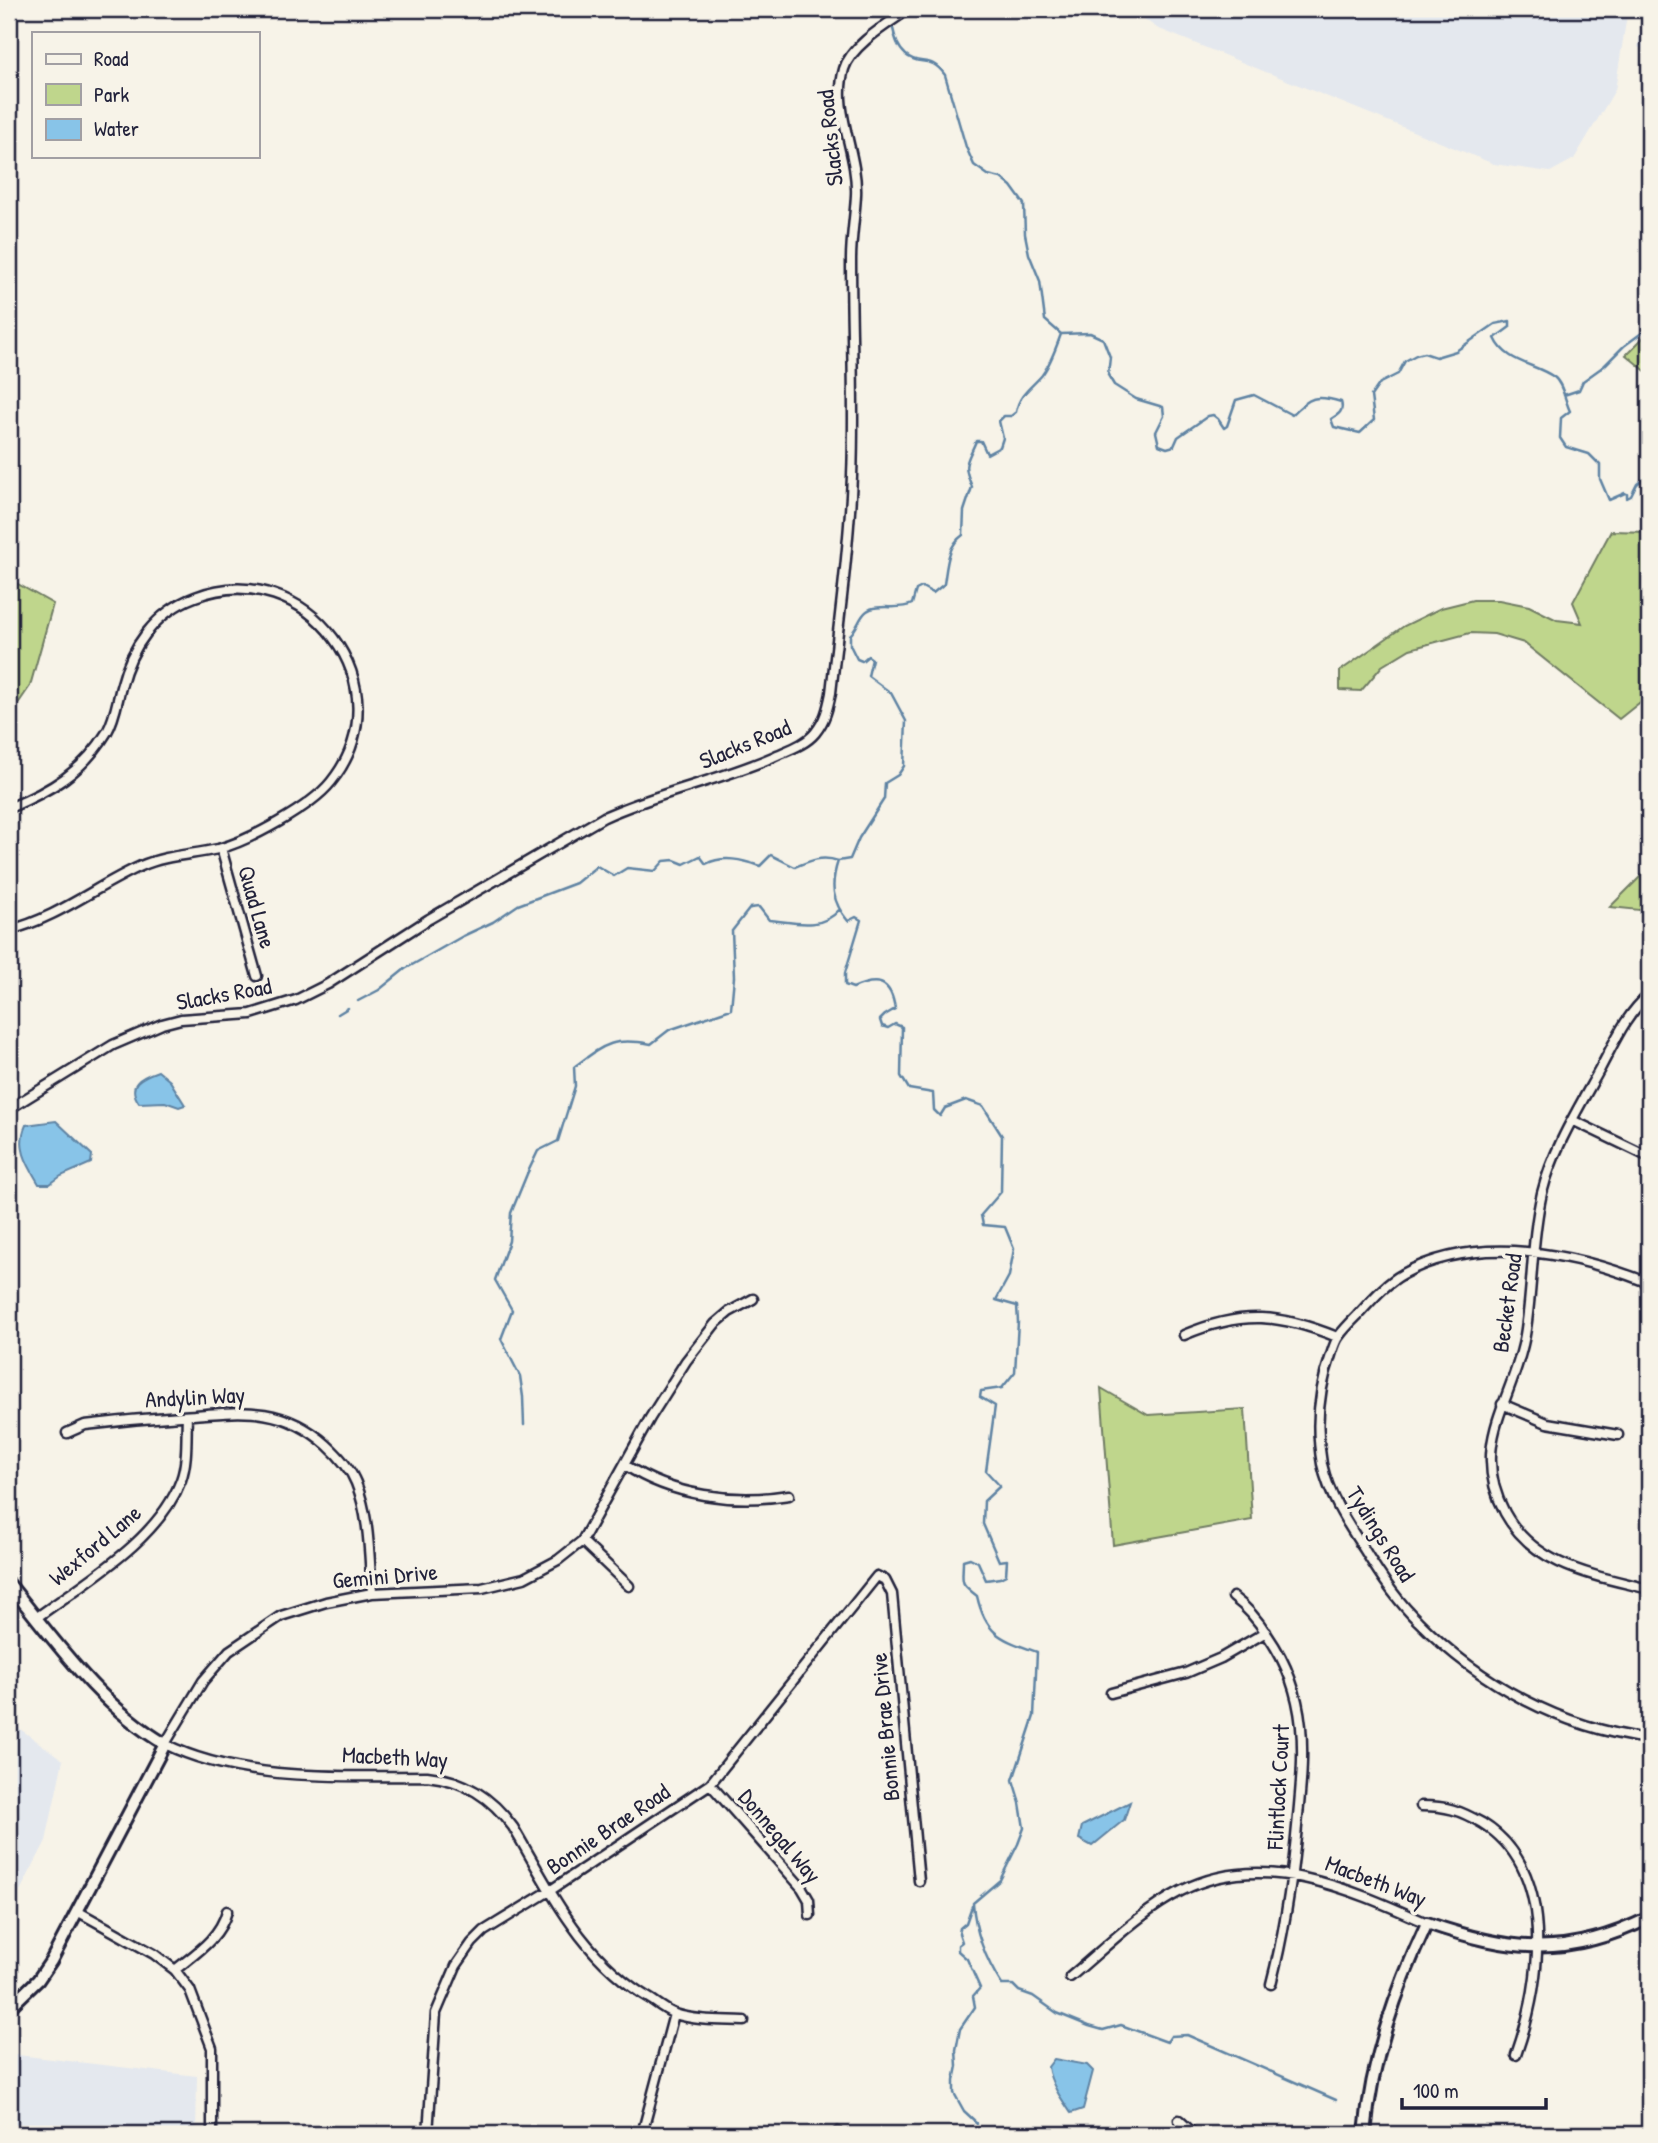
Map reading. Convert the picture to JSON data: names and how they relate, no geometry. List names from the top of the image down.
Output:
{
  "streets": {
    "street": [
      "Slacks Road",
      "Quad Lane",
      "Becket Road",
      "Andylin Way",
      "Tydings Road",
      "Wexford Lane",
      "Gemini Drive",
      "Bonnie Brae Drive",
      "Macbeth Way",
      "Flintlock Court",
      "Bonnie Brae Road",
      "Donnegal Way"
    ]
  },
  "crossings": [
    ["Becket Road", "Tydings Road"],
    ["Andylin Way", "Wexford Lane"],
    ["Andylin Way", "Gemini Drive"],
    ["Wexford Lane", "Macbeth Way"],
    ["Gemini Drive", "Macbeth Way"],
    ["Bonnie Brae Drive", "Bonnie Brae Road"],
    ["Macbeth Way", "Flintlock Court"],
    ["Macbeth Way", "Bonnie Brae Road"],
    ["Bonnie Brae Road", "Donnegal Way"]
  ],
  "legend": ["Road", "Park", "Water"],
  "scale_bar": "100 m"
}
